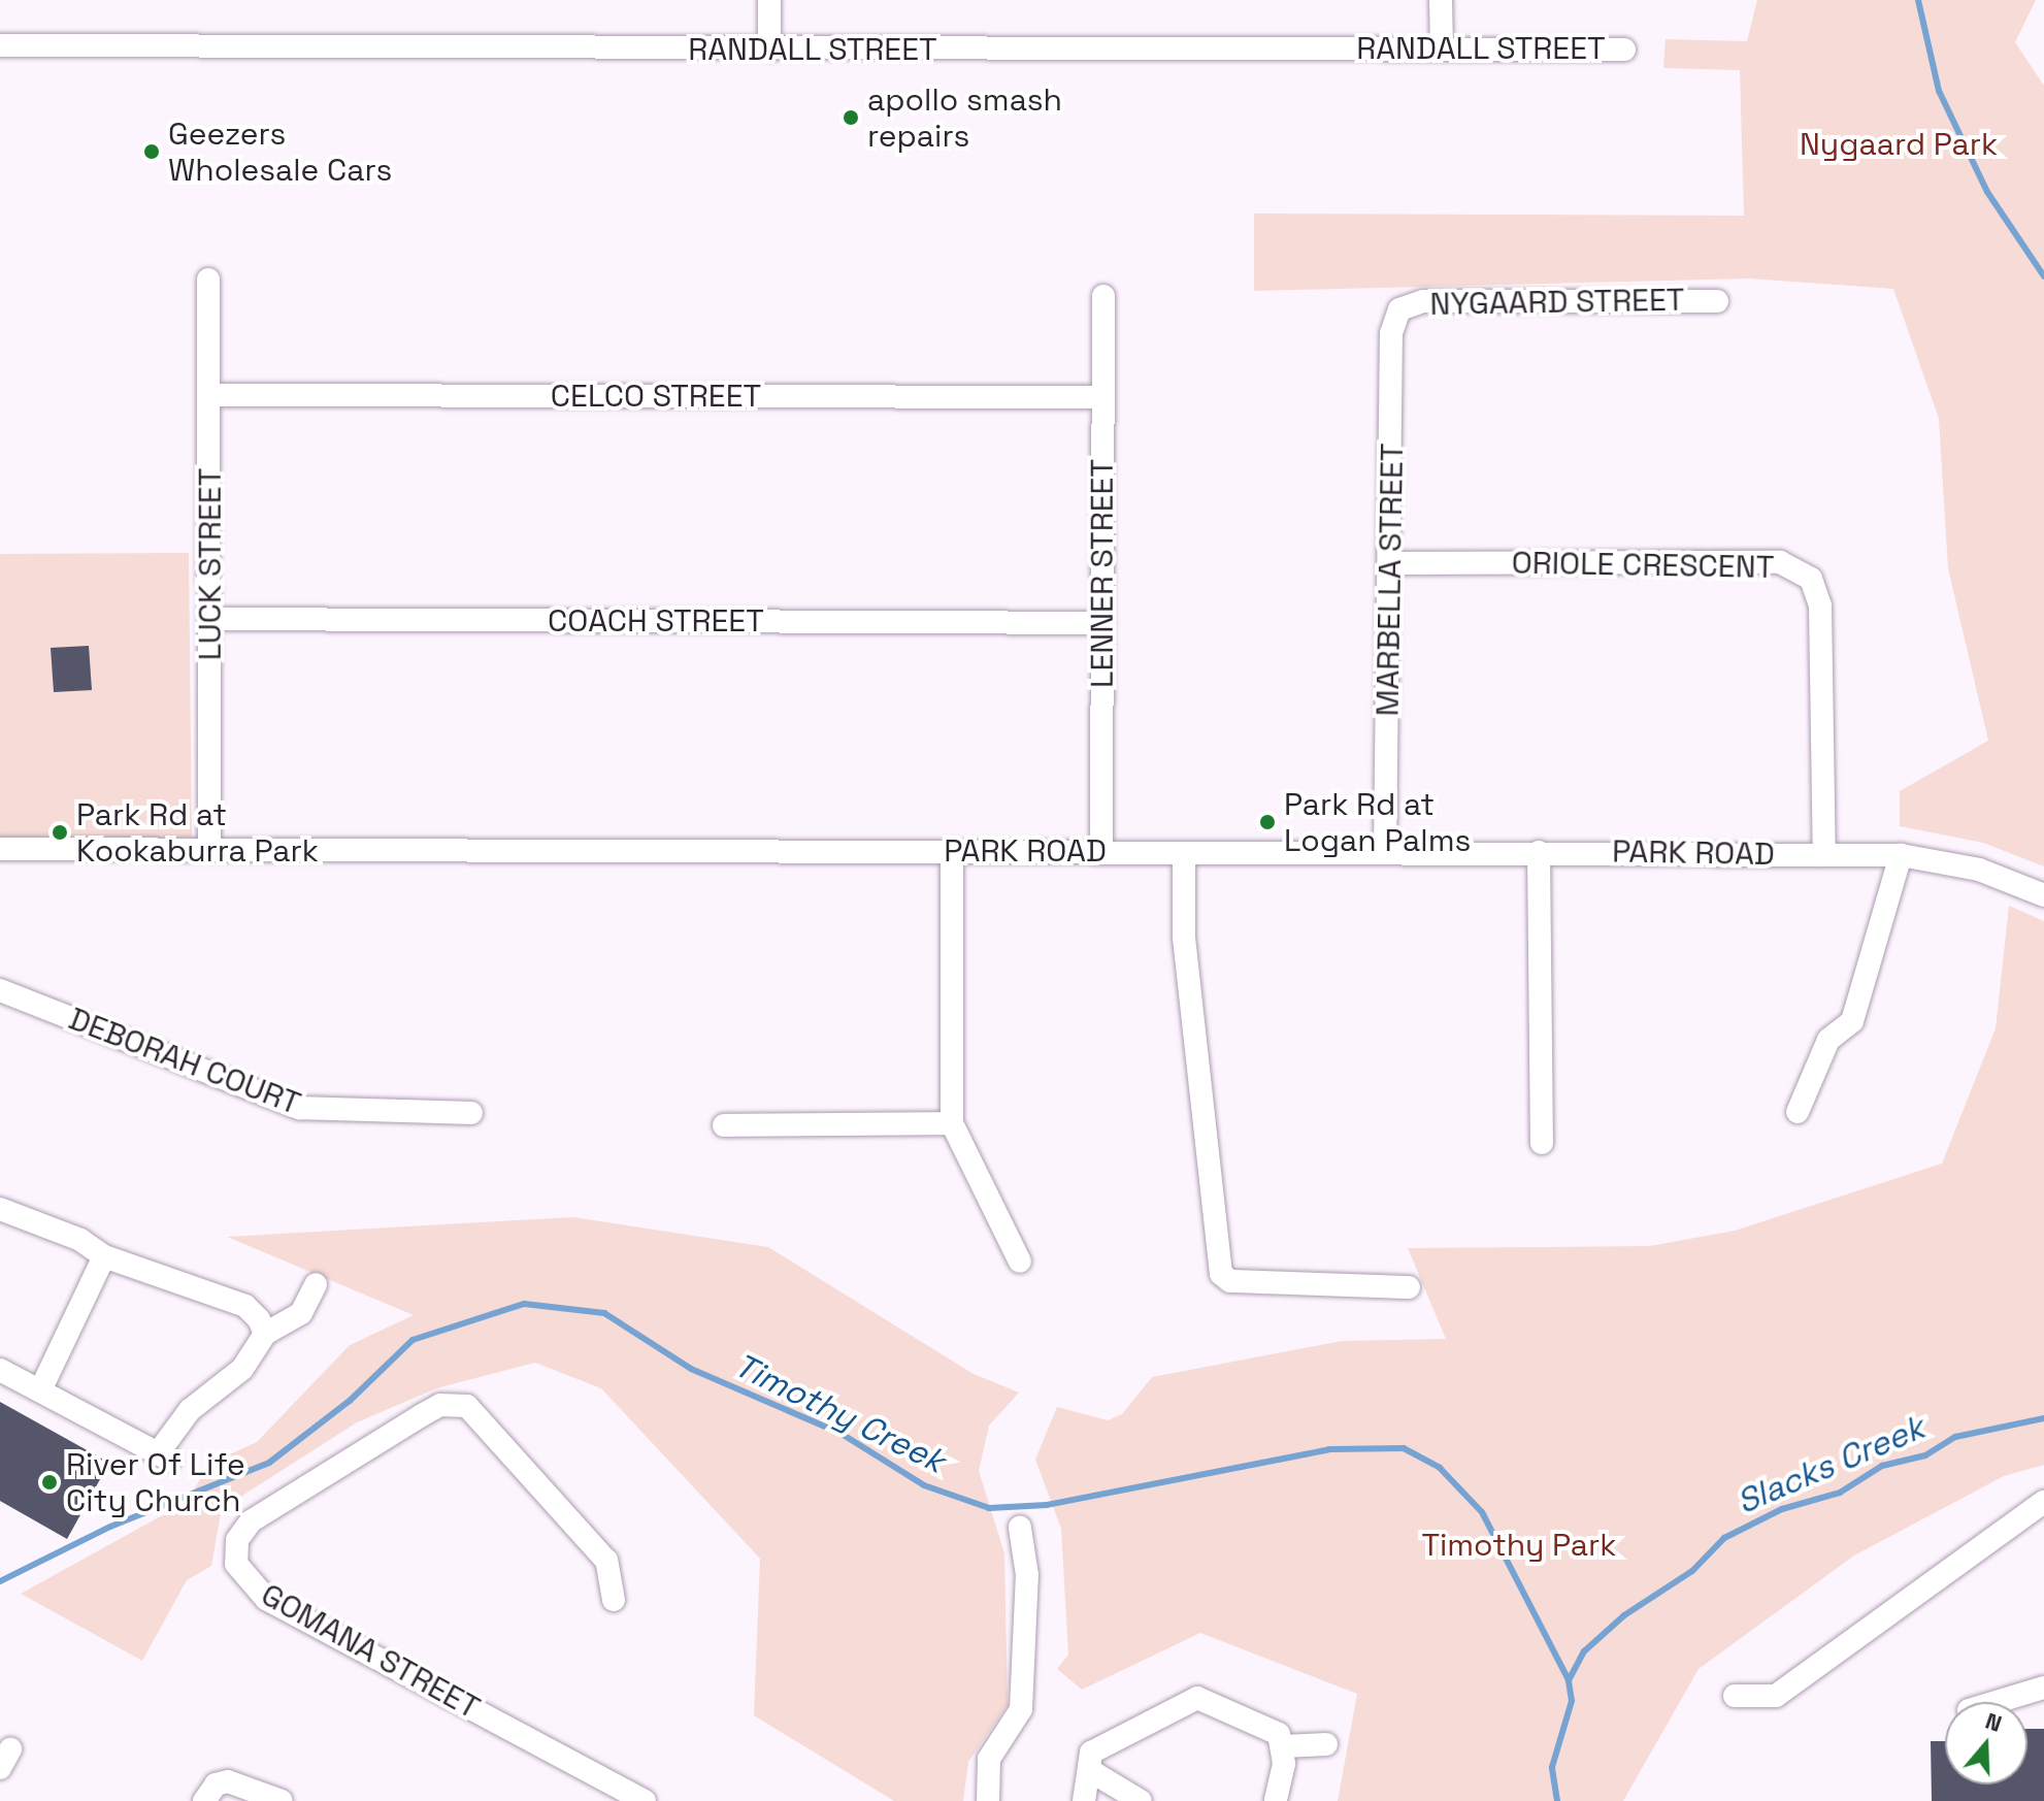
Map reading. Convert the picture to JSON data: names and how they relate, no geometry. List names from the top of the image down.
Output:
{
  "streets": {
    "street": [
      "RANDALL STREET",
      "NYGAARD STREET",
      "CELCO STREET",
      "LUCK STREET",
      "ORIOLE CRESCENT",
      "LENNER STREET",
      "MARBELLA STREET",
      "COACH STREET",
      "PARK ROAD",
      "DEBORAH COURT",
      "GOMANA STREET"
    ]
  },
  "crossings": [
    ["NYGAARD STREET", "MARBELLA STREET"],
    ["CELCO STREET", "LUCK STREET"],
    ["CELCO STREET", "LENNER STREET"],
    ["LUCK STREET", "COACH STREET"],
    ["LUCK STREET", "PARK ROAD"],
    ["ORIOLE CRESCENT", "MARBELLA STREET"],
    ["ORIOLE CRESCENT", "PARK ROAD"],
    ["LENNER STREET", "COACH STREET"],
    ["LENNER STREET", "PARK ROAD"],
    ["MARBELLA STREET", "PARK ROAD"]
  ],
  "water": ["Timothy Creek", "Slacks Creek"],
  "parks": ["Nygaard Park", "Timothy Park"],
  "places": [
    "apollo smash repairs",
    "Geezers Wholesale Cars",
    "Park Rd at Logan Palms",
    "Park Rd at Kookaburra Park",
    "River Of Life City Church"
  ],
  "north": "top"
}
